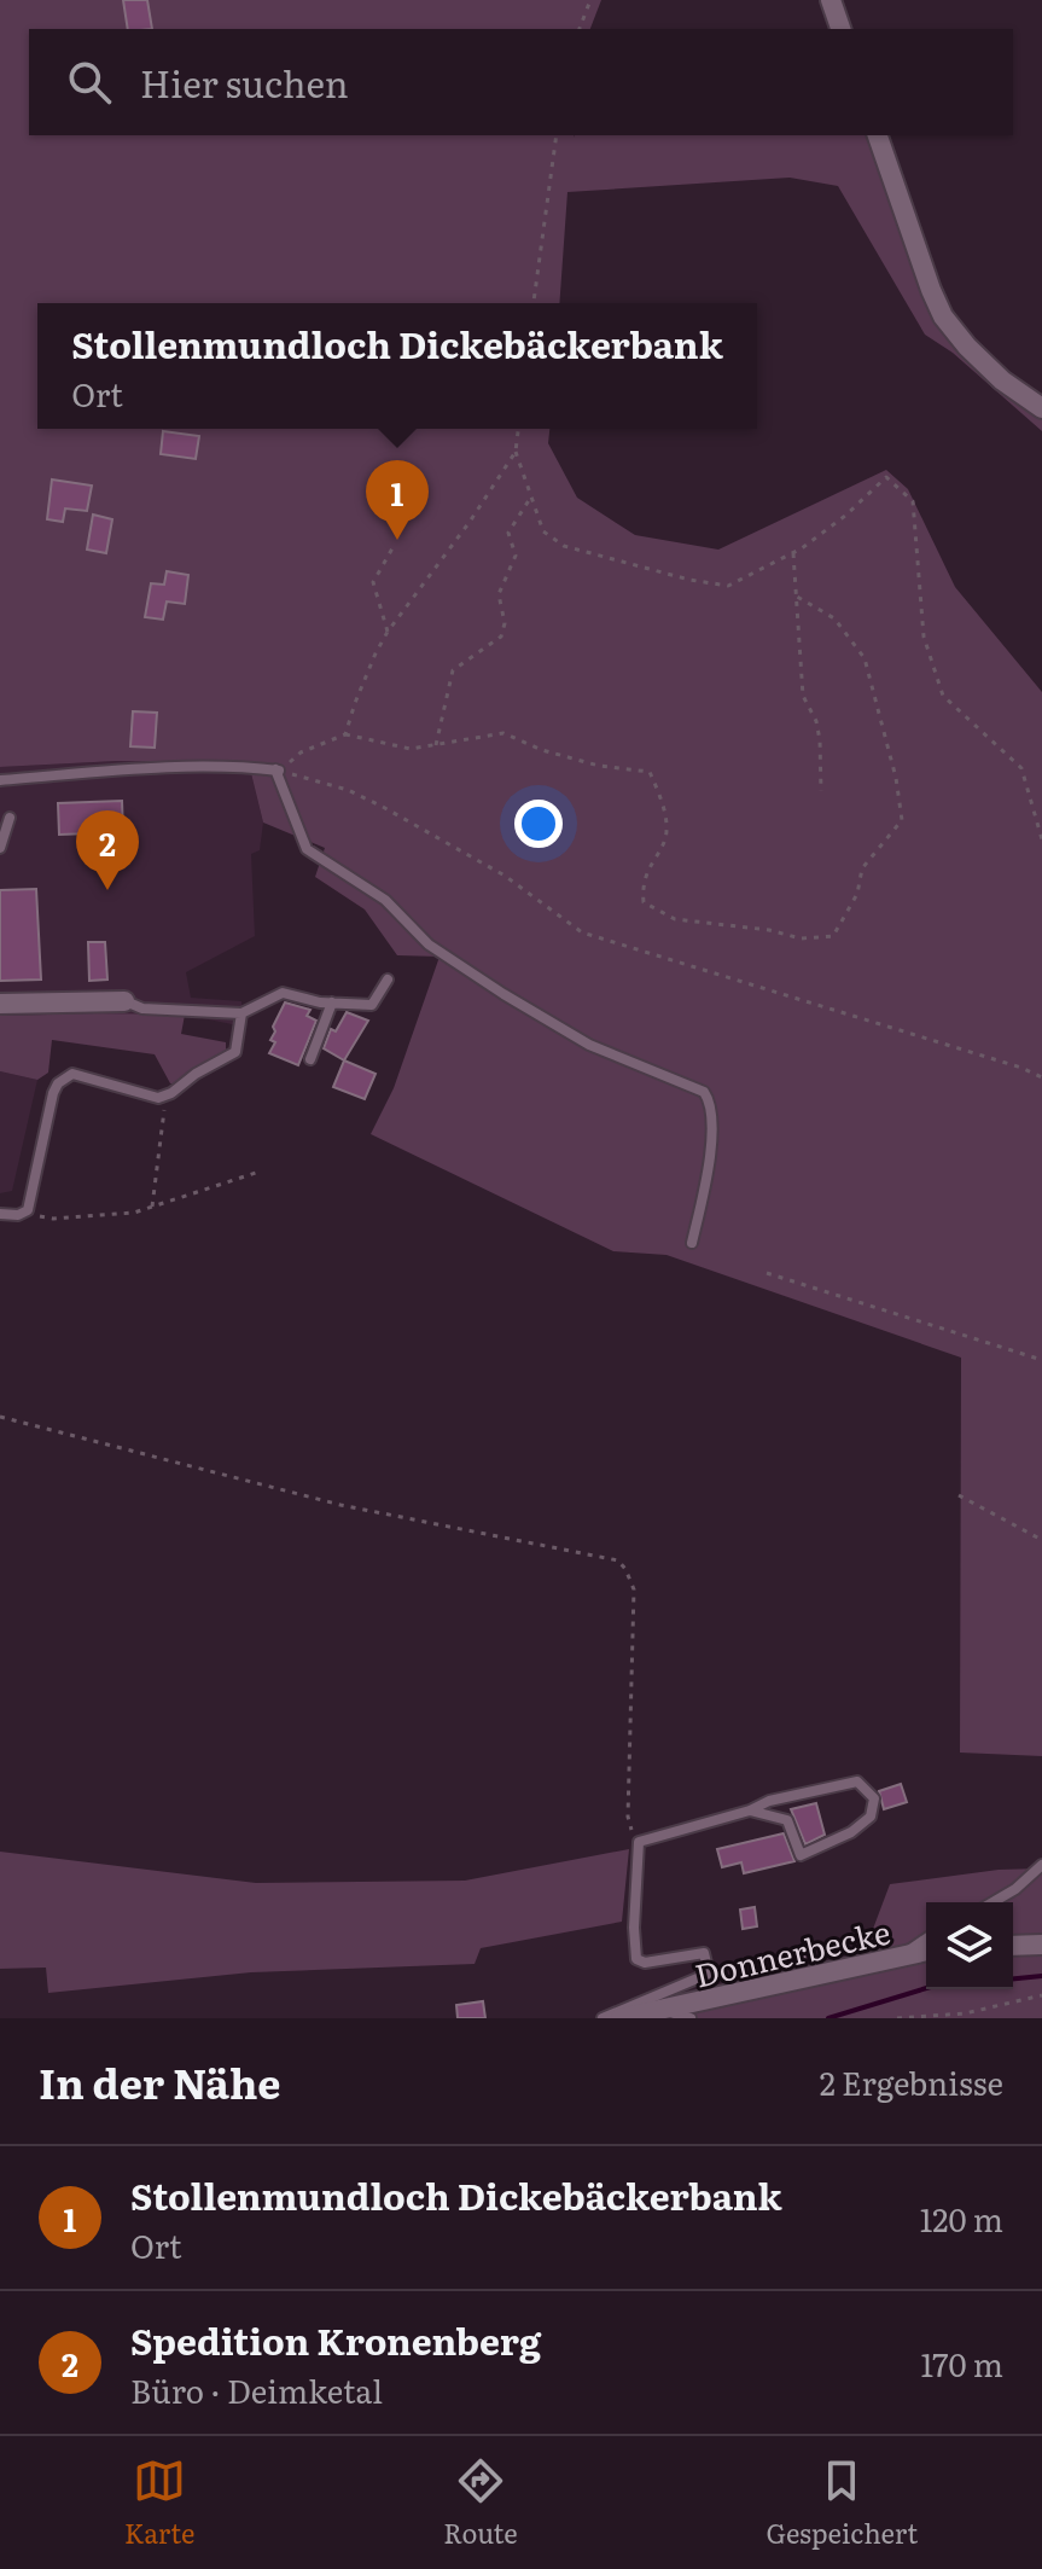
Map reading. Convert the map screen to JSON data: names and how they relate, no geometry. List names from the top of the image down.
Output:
{
  "streets": {
    "street": ["Donnerbecke"]
  },
  "page": {
    "search": "Hier suchen",
    "popup": ["Stollenmundloch Dickebäckerbank", "Ort"],
    "pins": ["1", "2"],
    "heading": ["In der Nähe", "2 Ergebnisse"],
    "list": [
      {
        "mark": "1",
        "name": "Stollenmundloch Dickebäckerbank",
        "note": "Ort",
        "value": "120 m"
      },
      {
        "mark": "2",
        "name": "Spedition Kronenberg",
        "note": "Büro · Deimketal",
        "value": "170 m"
      }
    ],
    "nav": ["Karte", "Route", "Gespeichert"]
  }
}
